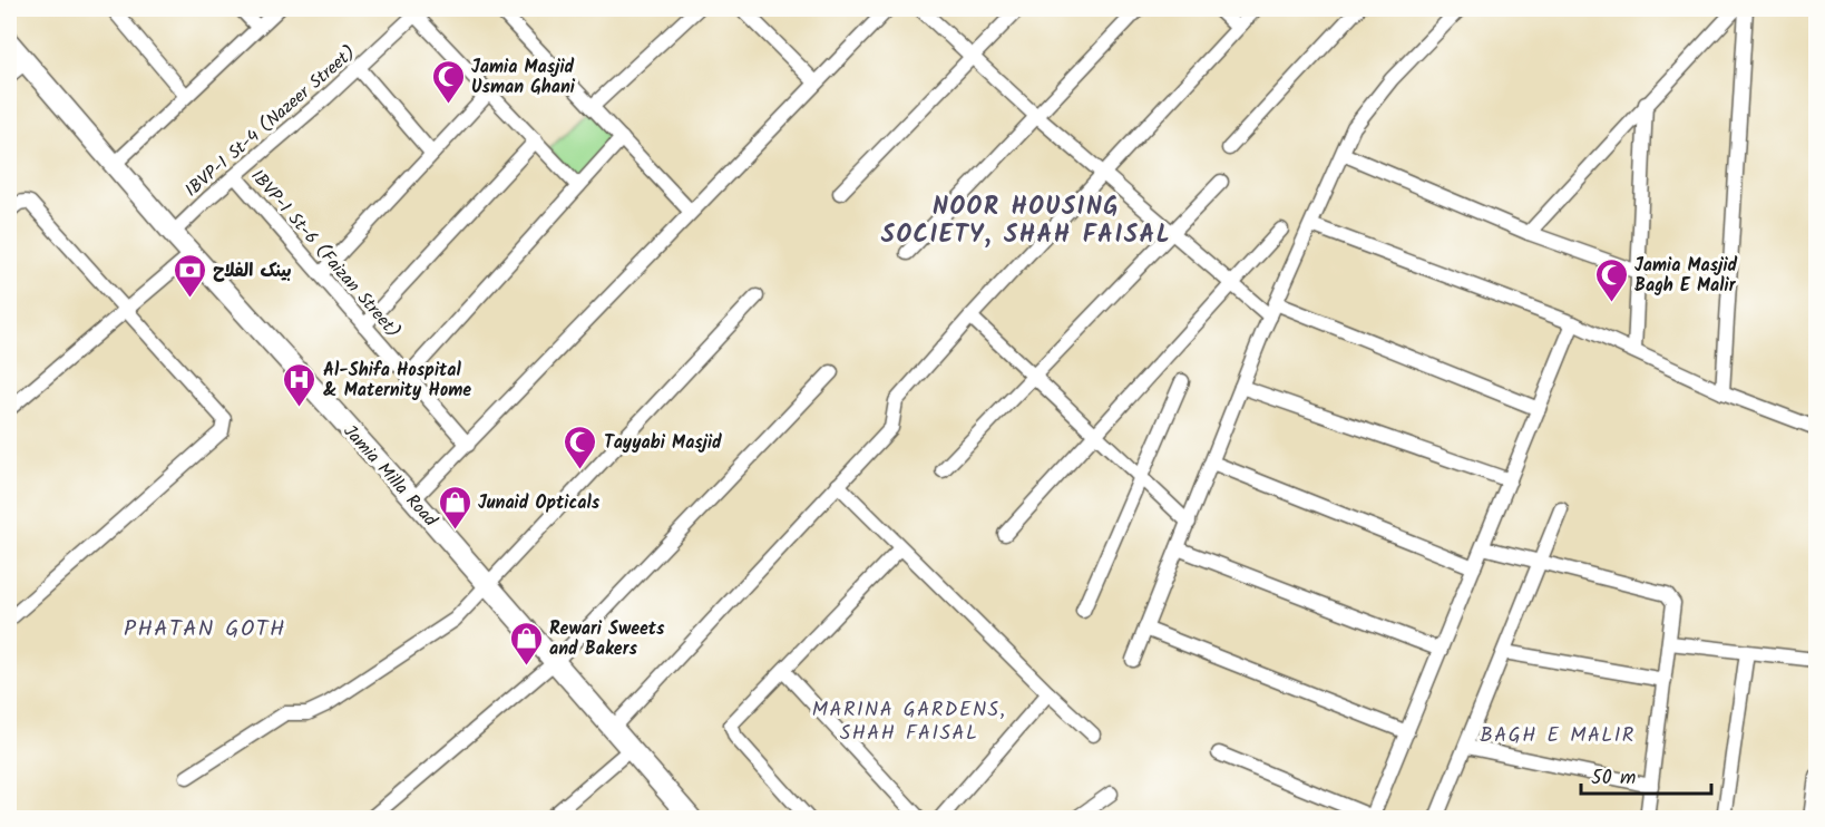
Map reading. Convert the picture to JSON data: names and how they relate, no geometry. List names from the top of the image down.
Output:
{
  "streets": {
    "main road": ["Jamia Milla Road"],
    "street": ["IBVP-1 St-4 (Nazeer Street)", "IBVP-1 St-6 (Faizan Street)"]
  },
  "crossings": [
    ["IBVP-1 St-4 (Nazeer Street)", "IBVP-1 St-6 (Faizan Street)"],
    ["IBVP-1 St-4 (Nazeer Street)", "Jamia Milla Road"]
  ],
  "districts": [
    "NOOR HOUSING SOCIETY, SHAH FAISAL",
    "PHATAN GOTH",
    "MARINA GARDENS, SHAH FAISAL",
    "BAGH E MALIR"
  ],
  "places": {
    "mosque": ["Jamia Masjid Usman Ghani", "Jamia Masjid Bagh E Malir", "Tayyabi Masjid"],
    "bank": ["بینک الفلاح"],
    "hospital": ["Al-Shifa Hospital & Maternity Home"],
    "shop": ["Junaid Opticals", "Rewari Sweets and Bakers"]
  },
  "scale_bar": "50 m"
}
